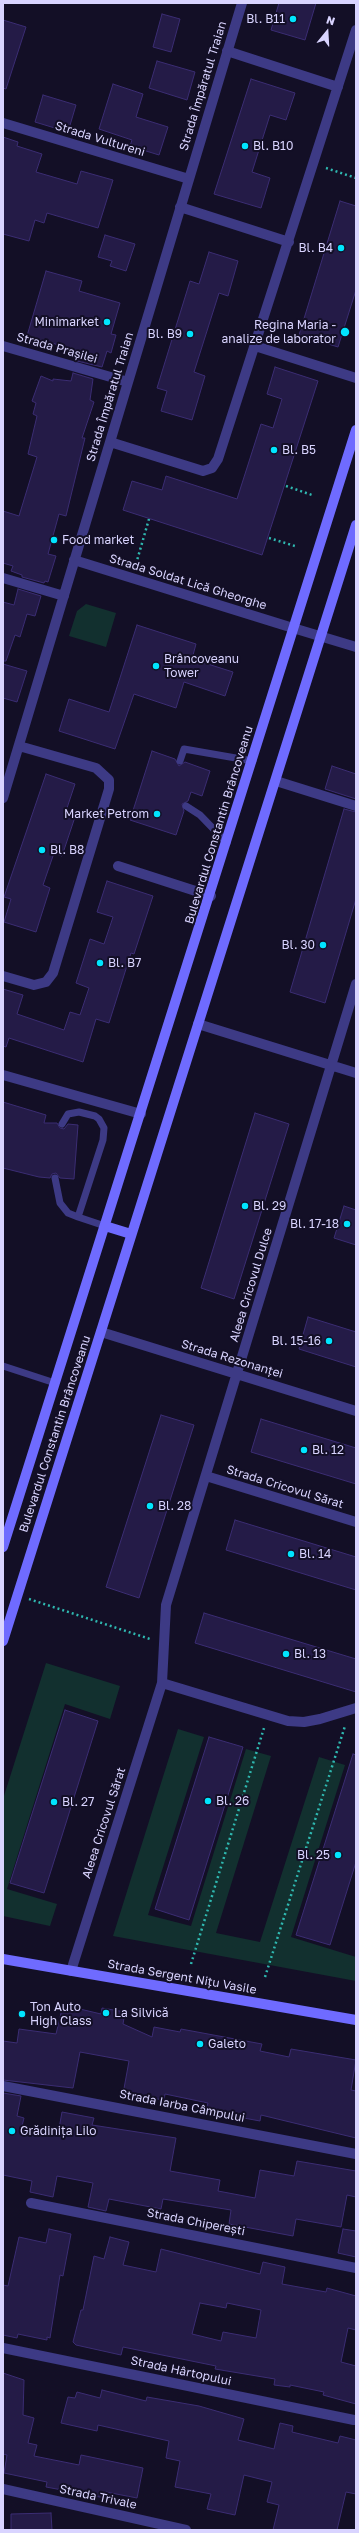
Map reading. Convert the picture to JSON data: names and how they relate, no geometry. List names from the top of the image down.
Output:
{
  "streets": {
    "main road": ["Bulevardul Constantin Brâncoveanu", "Strada Sergent Nițu Vasile"],
    "street": [
      "Strada Împăratul Traian",
      "Strada Vultureni",
      "Strada Prașilei",
      "Strada Soldat Lică Gheorghe",
      "Aleea Cricovul Dulce",
      "Strada Rezonanței",
      "Strada Cricovul Sărat",
      "Aleea Cricovul Sărat",
      "Strada Iarba Câmpului",
      "Strada Chiperești",
      "Strada Hârtopului",
      "Strada Trivale"
    ]
  },
  "crossings": [
    ["Strada Împăratul Traian", "Strada Vultureni"],
    ["Strada Împăratul Traian", "Strada Prașilei"],
    ["Strada Împăratul Traian", "Strada Soldat Lică Gheorghe"],
    ["Strada Soldat Lică Gheorghe", "Bulevardul Constantin Brâncoveanu"],
    ["Bulevardul Constantin Brâncoveanu", "Strada Rezonanței"],
    ["Aleea Cricovul Dulce", "Strada Rezonanței"],
    ["Aleea Cricovul Dulce", "Aleea Cricovul Sărat"],
    ["Strada Rezonanței", "Aleea Cricovul Sărat"],
    ["Strada Cricovul Sărat", "Aleea Cricovul Sărat"],
    ["Aleea Cricovul Sărat", "Strada Sergent Nițu Vasile"]
  ],
  "places": [
    "Bl. B11",
    "Bl. B10",
    "Bl. B4",
    "Minimarket",
    "Regina Maria - analize de laborator",
    "Bl. B9",
    "Bl. B5",
    "Food market",
    "Brâncoveanu Tower",
    "Market Petrom",
    "Bl. B8",
    "Bl. 30",
    "Bl. B7",
    "Bl. 29",
    "Bl. 17-18",
    "Bl. 15-16",
    "Bl. 12",
    "Bl. 28",
    "Bl. 14",
    "Bl. 13",
    "Bl. 26",
    "Bl. 27",
    "Bl. 25",
    "La Silvică",
    "Ton Auto High Class",
    "Galeto",
    "Grădinița Lilo"
  ],
  "north": "top"
}
